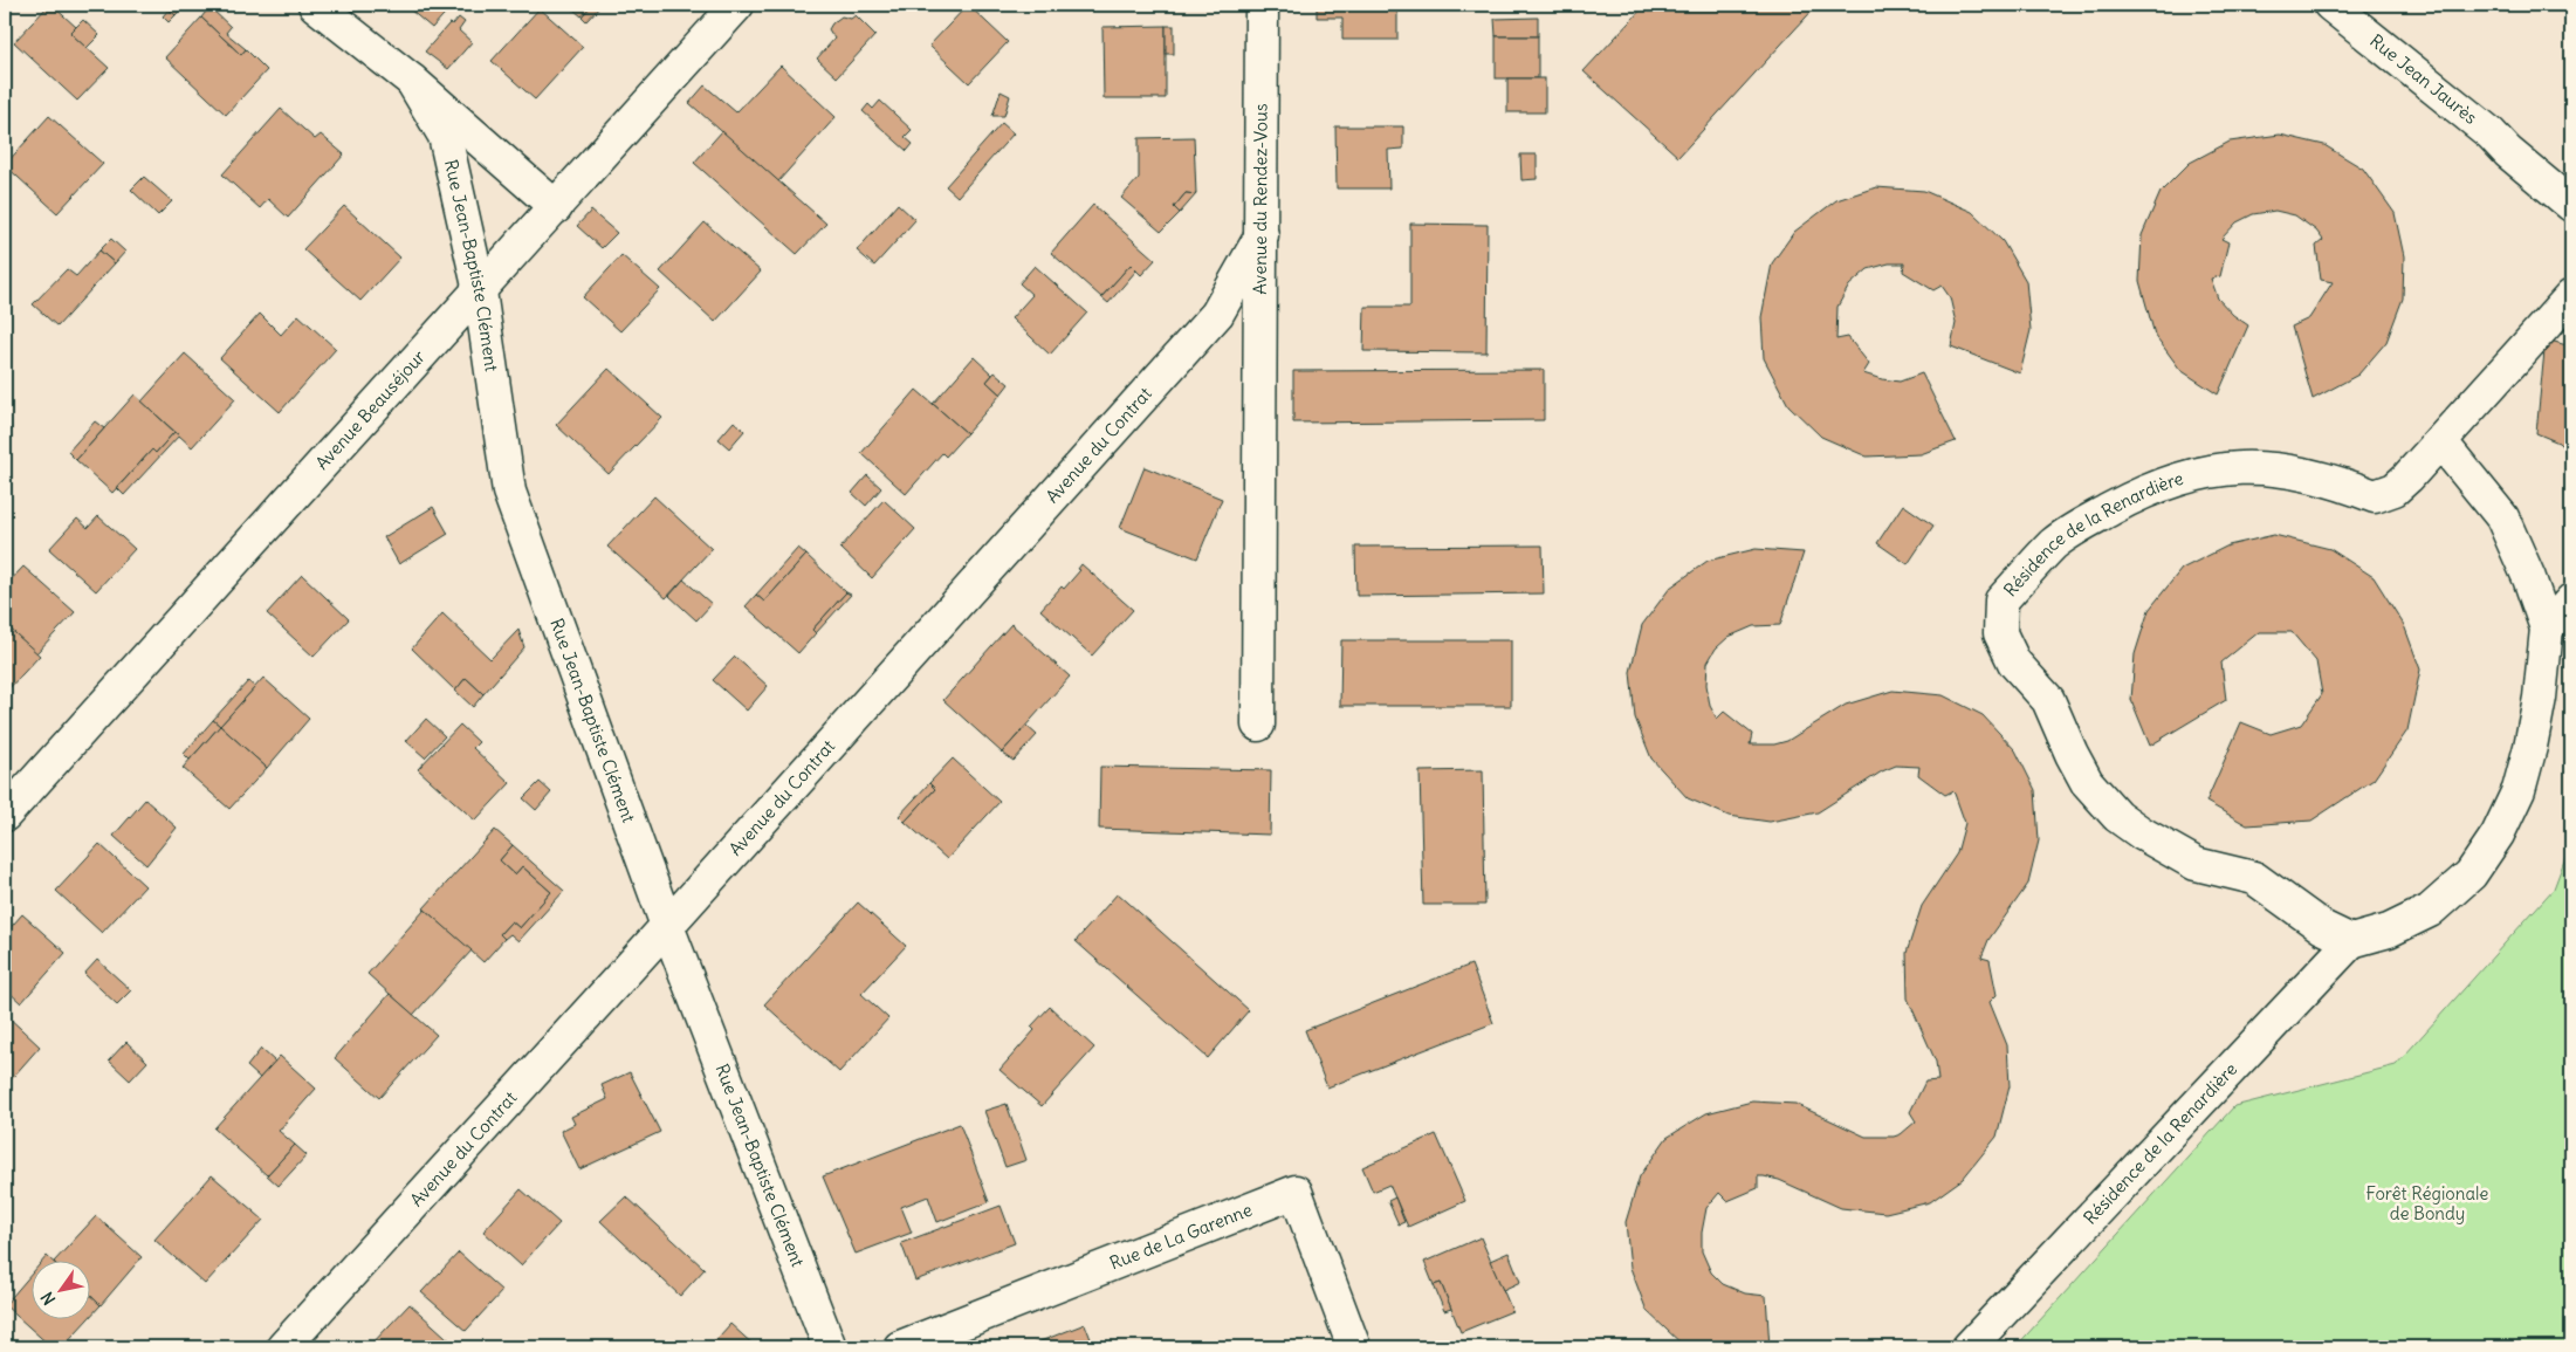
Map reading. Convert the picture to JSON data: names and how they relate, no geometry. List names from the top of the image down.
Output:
{
  "streets": {
    "street": [
      "Rue Jean Jaurès",
      "Avenue du Rendez-Vous",
      "Rue Jean-Baptiste Clément",
      "Avenue Beauséjour",
      "Avenue du Contrat",
      "Résidence de la Renardière",
      "Rue de La Garenne"
    ]
  },
  "crossings": [
    ["Avenue du Rendez-Vous", "Avenue du Contrat"],
    ["Rue Jean-Baptiste Clément", "Avenue Beauséjour"],
    ["Rue Jean-Baptiste Clément", "Avenue du Contrat"]
  ],
  "parks": ["Forêt Régionale de Bondy"],
  "north": "bottom left"
}
